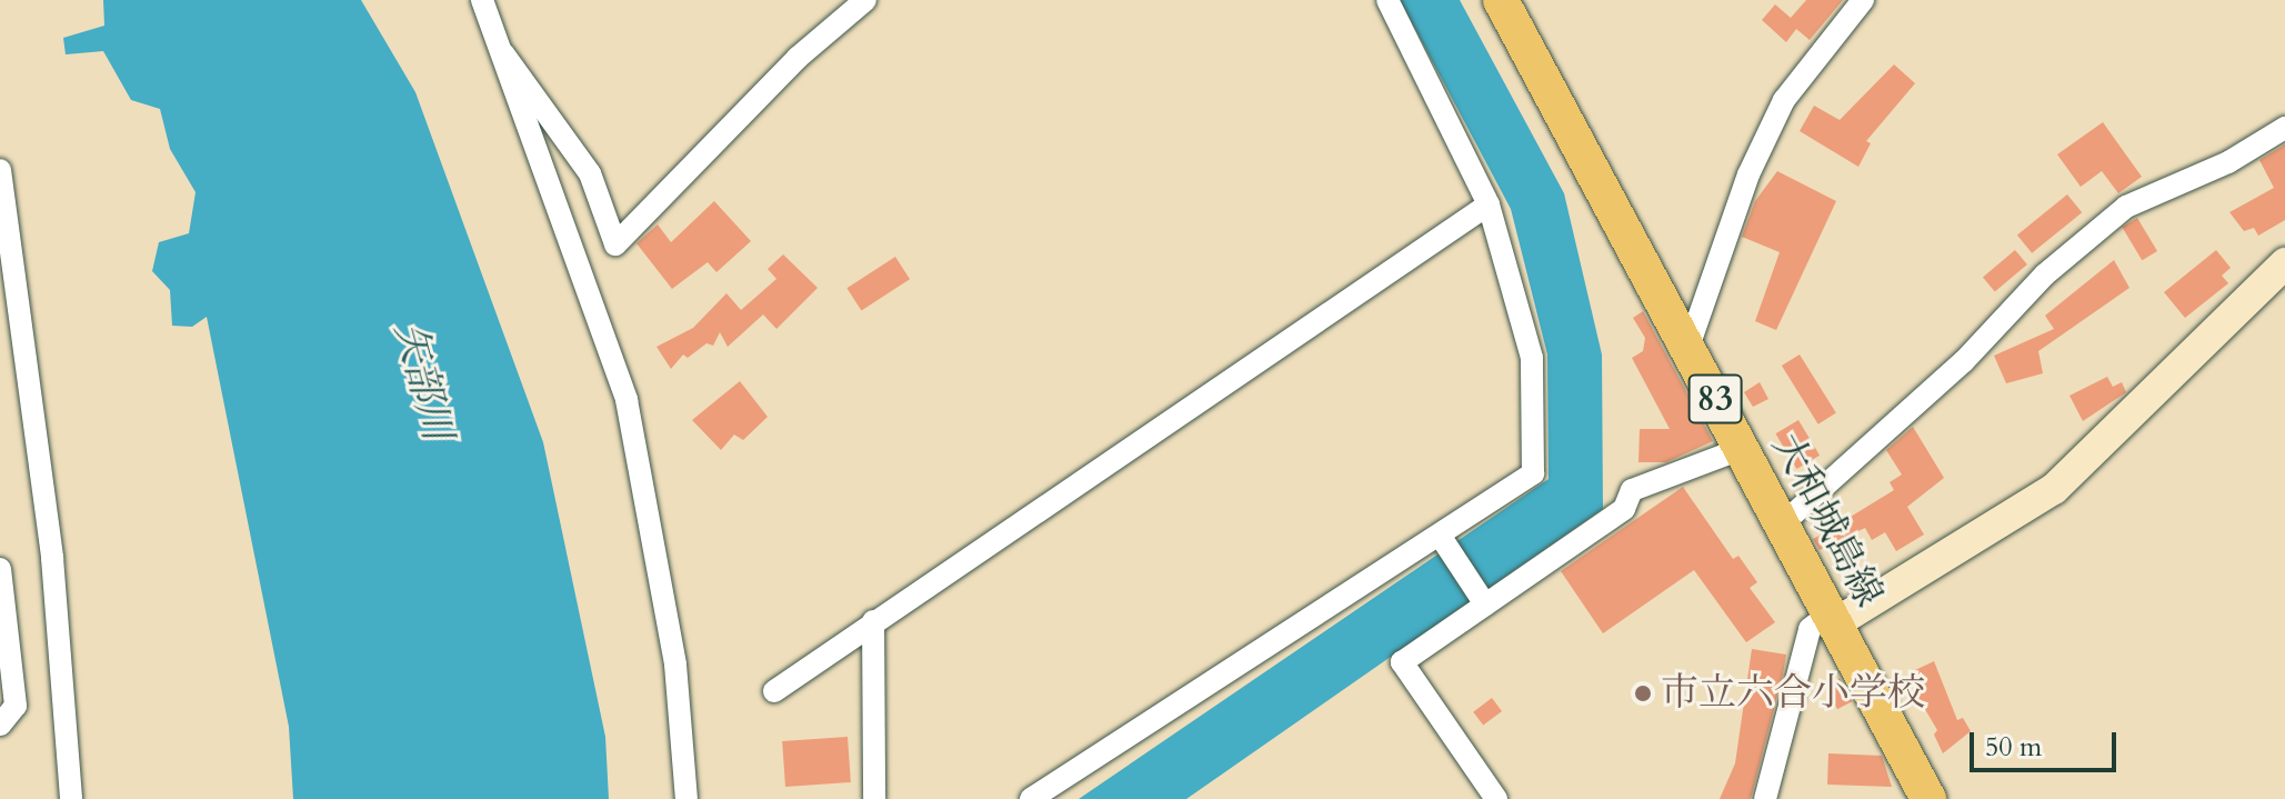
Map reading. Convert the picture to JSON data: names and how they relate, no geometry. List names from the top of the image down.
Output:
{
  "streets": {
    "main road": ["83", "大和城島線"]
  },
  "water": ["矢部川"],
  "places": ["市立六合小学校"],
  "scale_bar": "50 m"
}
